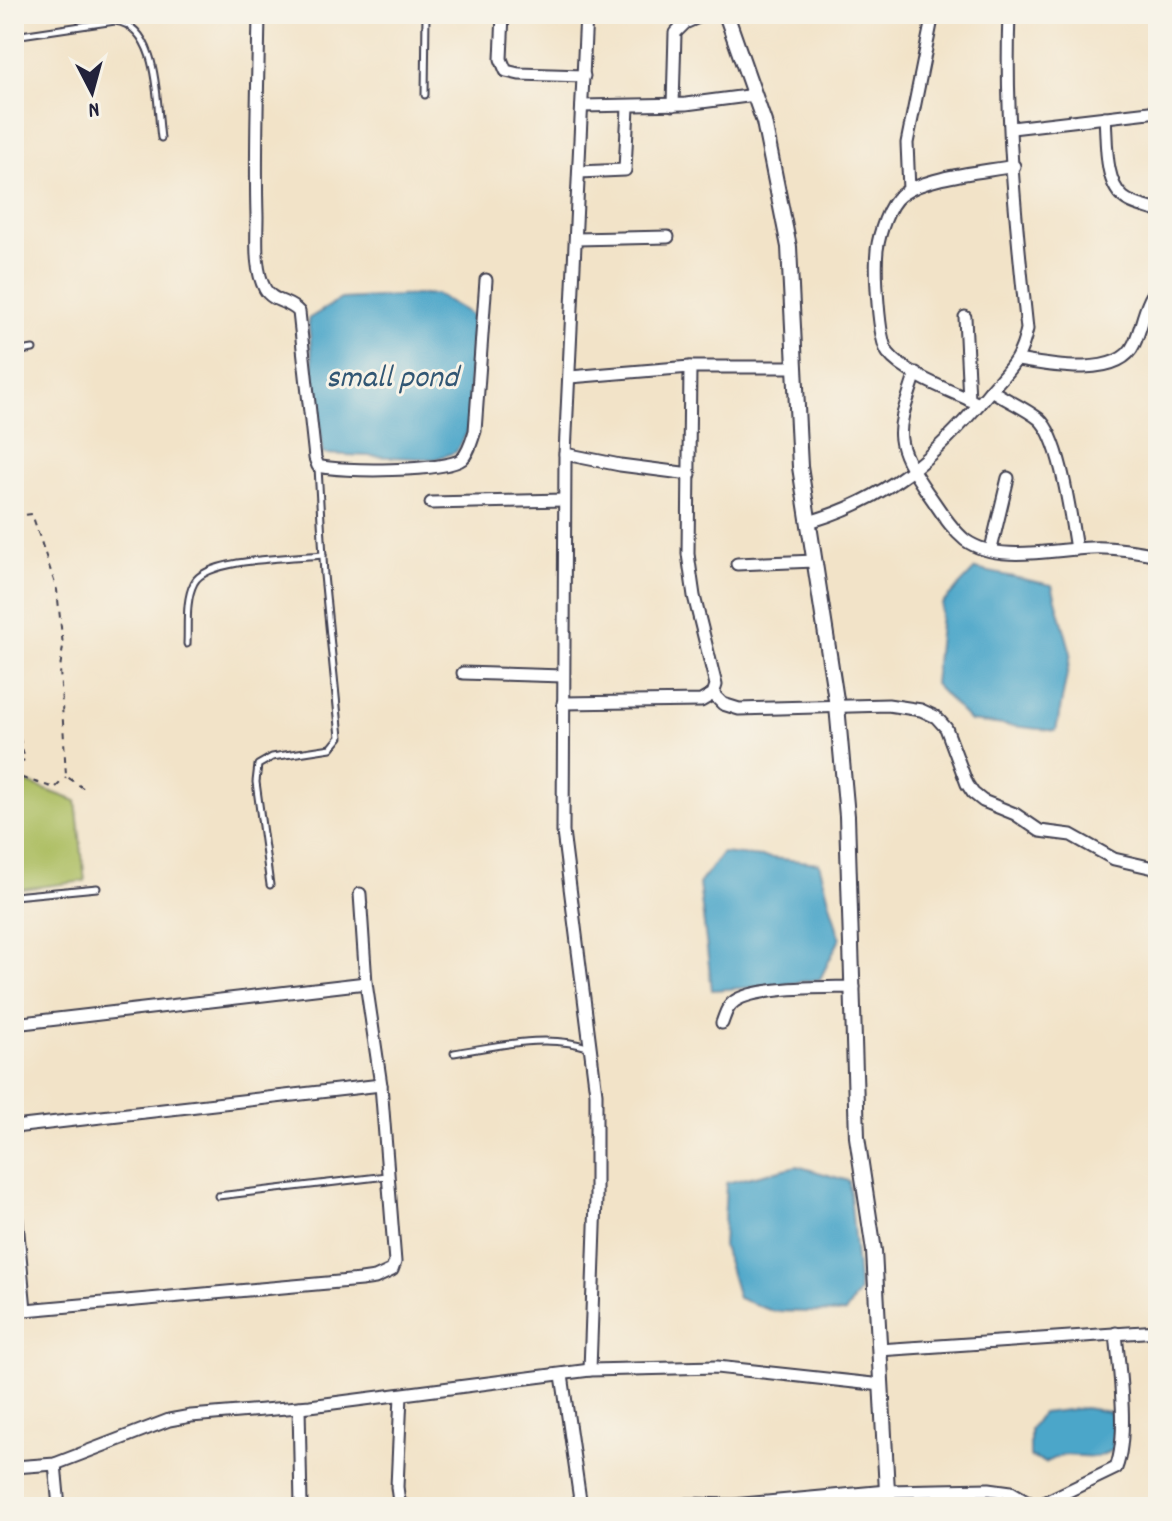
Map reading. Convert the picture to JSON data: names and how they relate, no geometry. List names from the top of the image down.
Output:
{
  "water": ["small pond"],
  "north": "bottom"
}
